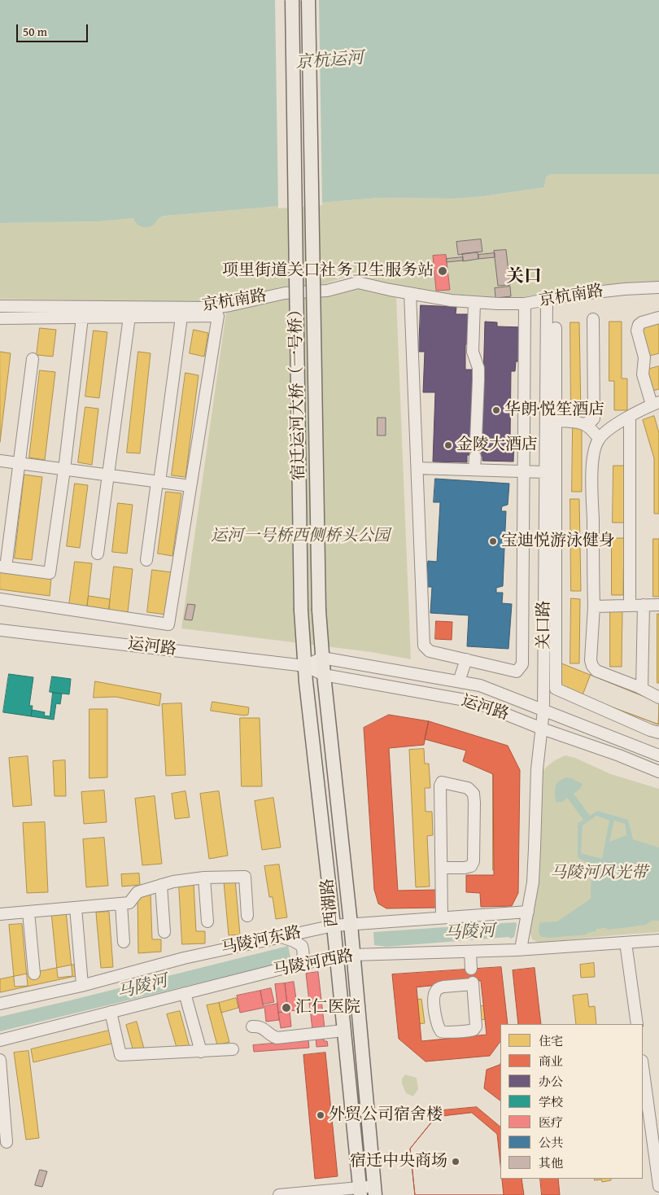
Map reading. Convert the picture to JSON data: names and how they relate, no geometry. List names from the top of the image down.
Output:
{
  "streets": {
    "main road": ["宿迁运河大桥（一号桥）", "西湖路"],
    "street": [
      "京杭南路",
      "关口路",
      "运河路",
      "马陵河东路",
      "马陵河西路"
    ]
  },
  "crossings": [
    ["京杭南路", "关口路"],
    ["宿迁运河大桥（一号桥）", "西湖路"],
    ["关口路", "运河路"],
    ["关口路", "马陵河东路"],
    ["关口路", "马陵河西路"],
    ["运河路", "西湖路"],
    ["西湖路", "马陵河东路"],
    ["西湖路", "马陵河西路"]
  ],
  "districts": ["关口"],
  "water": ["京杭运河", "马陵河"],
  "parks": ["运河一号桥西侧桥头公园", "马陵河风光带"],
  "places": [
    "项里街道关口社务卫生服务站",
    "华朗·悦笙酒店",
    "金陵大酒店",
    "宝迪悦游泳健身",
    "汇仁医院",
    "外贸公司宿舍楼",
    "宿迁中央商场"
  ],
  "legend": [
    "住宅",
    "商业",
    "办公",
    "学校",
    "医疗",
    "公共",
    "其他"
  ],
  "scale_bar": "50 m"
}
